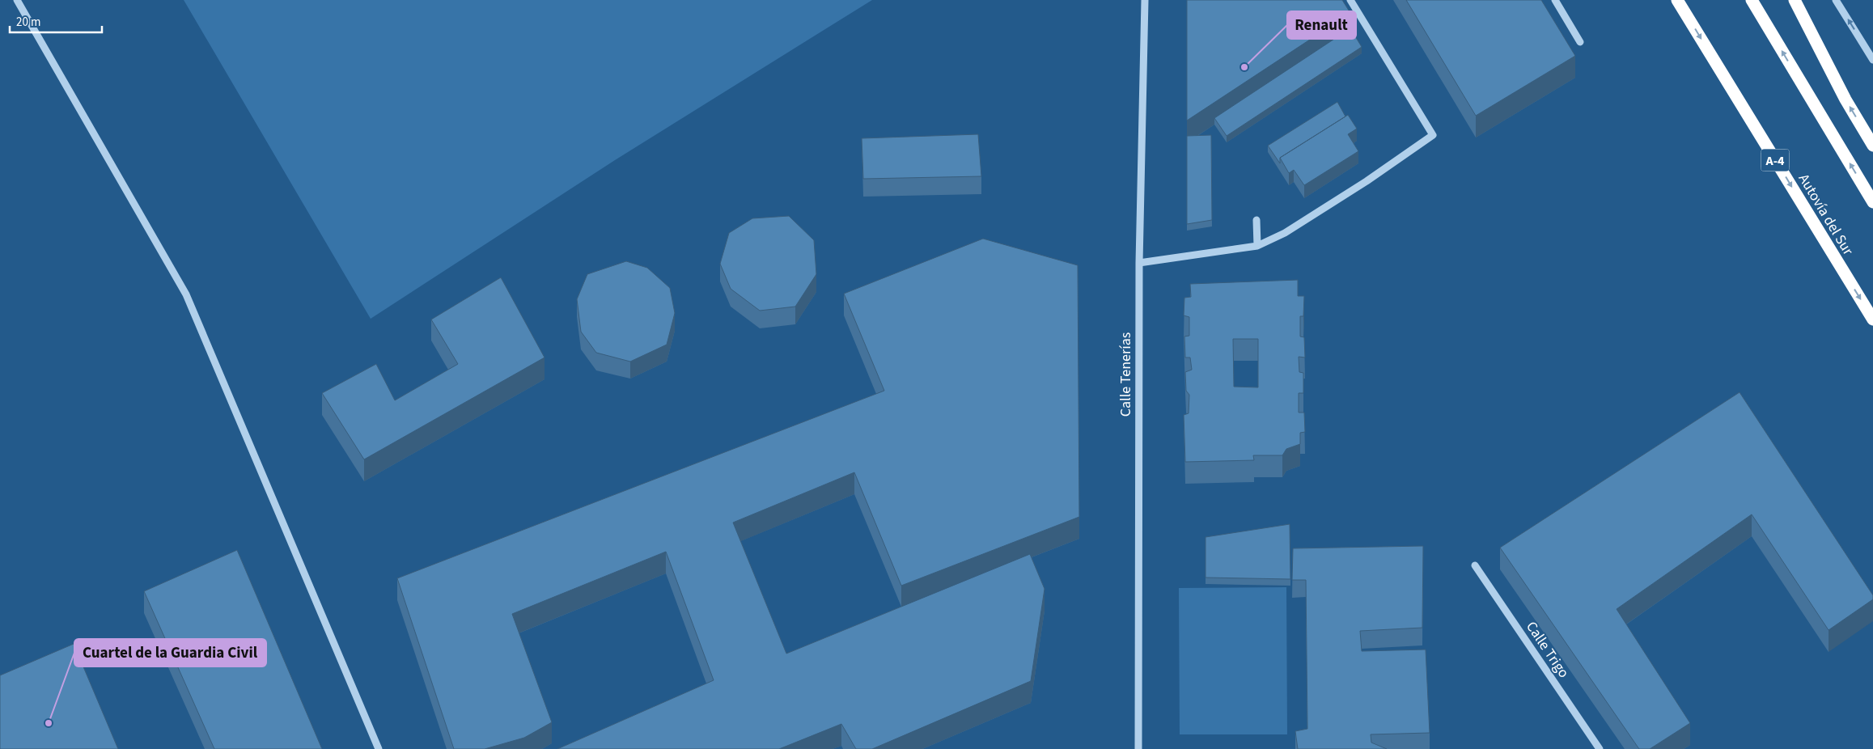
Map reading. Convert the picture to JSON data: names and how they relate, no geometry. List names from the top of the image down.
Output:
{
  "streets": {
    "highway": ["A-4", "Autovía del Sur"],
    "street": ["Calle Tenerías", "Calle Trigo"]
  },
  "places": ["Renault", "Cuartel de la Guardia Civil"],
  "scale_bar": "20 m"
}
